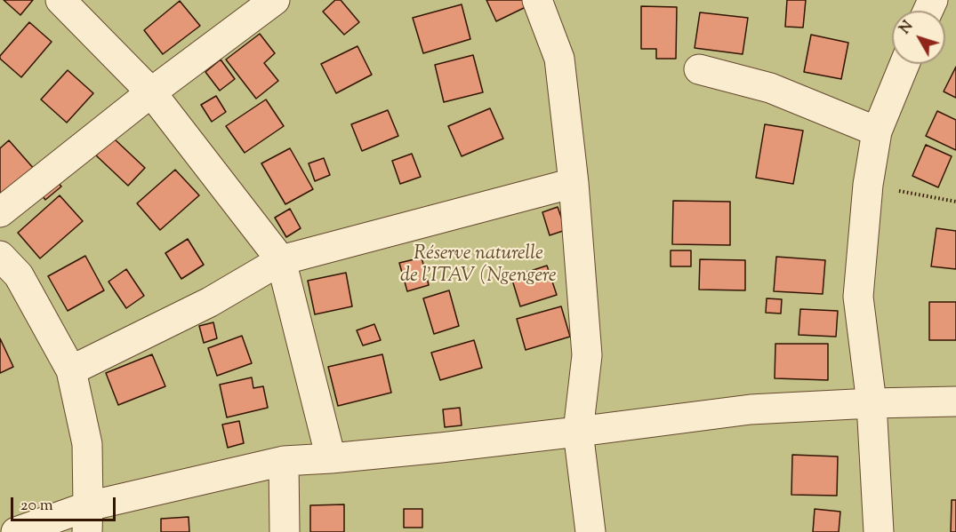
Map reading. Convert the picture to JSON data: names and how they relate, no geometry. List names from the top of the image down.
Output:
{
  "parks": ["Réserve naturelle de l'ITAV (Ngengere"],
  "scale_bar": "20 m",
  "north": "top left"
}
